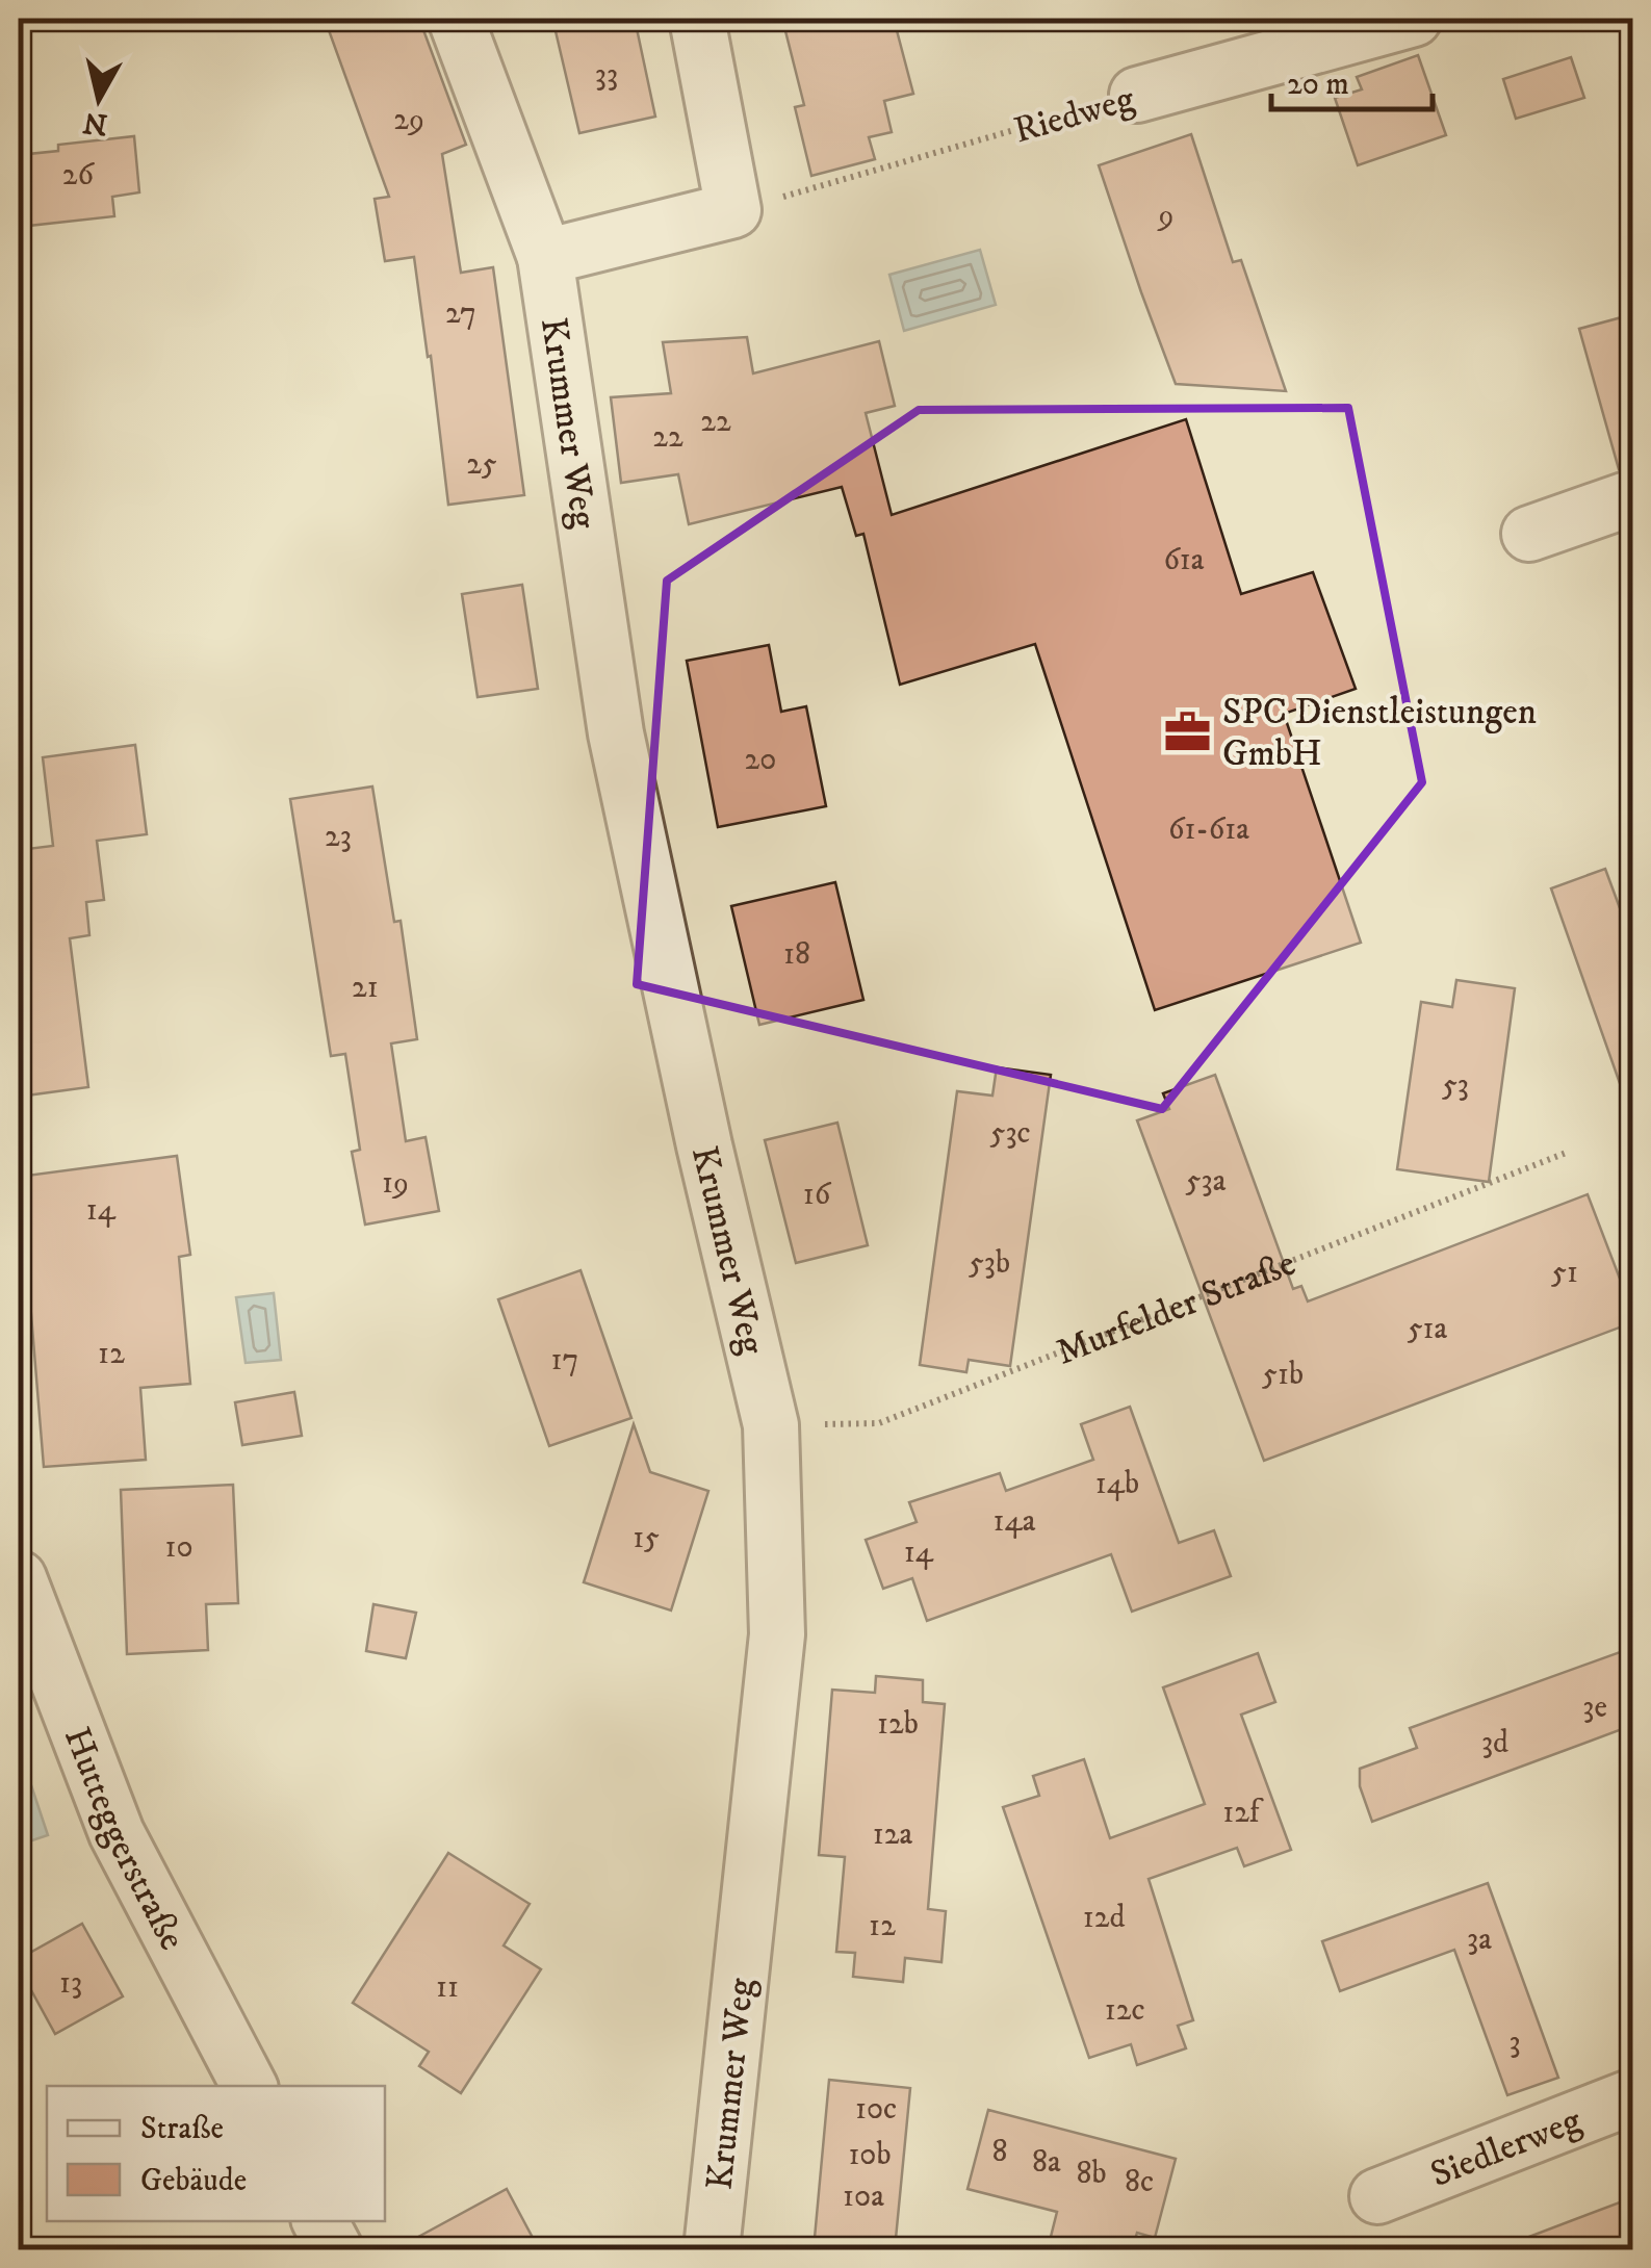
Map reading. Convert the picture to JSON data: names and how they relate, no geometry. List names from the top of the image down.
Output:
{
  "streets": {
    "street": [
      "Riedweg",
      "Krummer Weg",
      "Hutteggerstraße",
      "Siedlerweg"
    ],
    "path": ["Murfelder Straße"]
  },
  "crossings": [
    ["Krummer Weg", "Murfelder Straße"]
  ],
  "places": {
    "office": ["SPC Dienstleistungen GmbH"]
  },
  "house_numbers": [
    "33",
    "29",
    "26",
    "9",
    "27",
    "22",
    "22",
    "25",
    "61a",
    "20",
    "61-61a",
    "23",
    "18",
    "21",
    "53",
    "53c",
    "53a",
    "19",
    "16",
    "14",
    "53b",
    "51",
    "51a",
    "12",
    "17",
    "51b",
    "14b",
    "14a",
    "15",
    "10",
    "14",
    "3e",
    "12b",
    "3d",
    "12f",
    "12a",
    "12d",
    "12",
    "3a",
    "13",
    "11",
    "12c",
    "3",
    "10c",
    "8",
    "10b",
    "8a",
    "8b",
    "8c",
    "10a"
  ],
  "legend": ["Straße", "Gebäude"],
  "scale_bar": "20 m",
  "north": "bottom"
}
